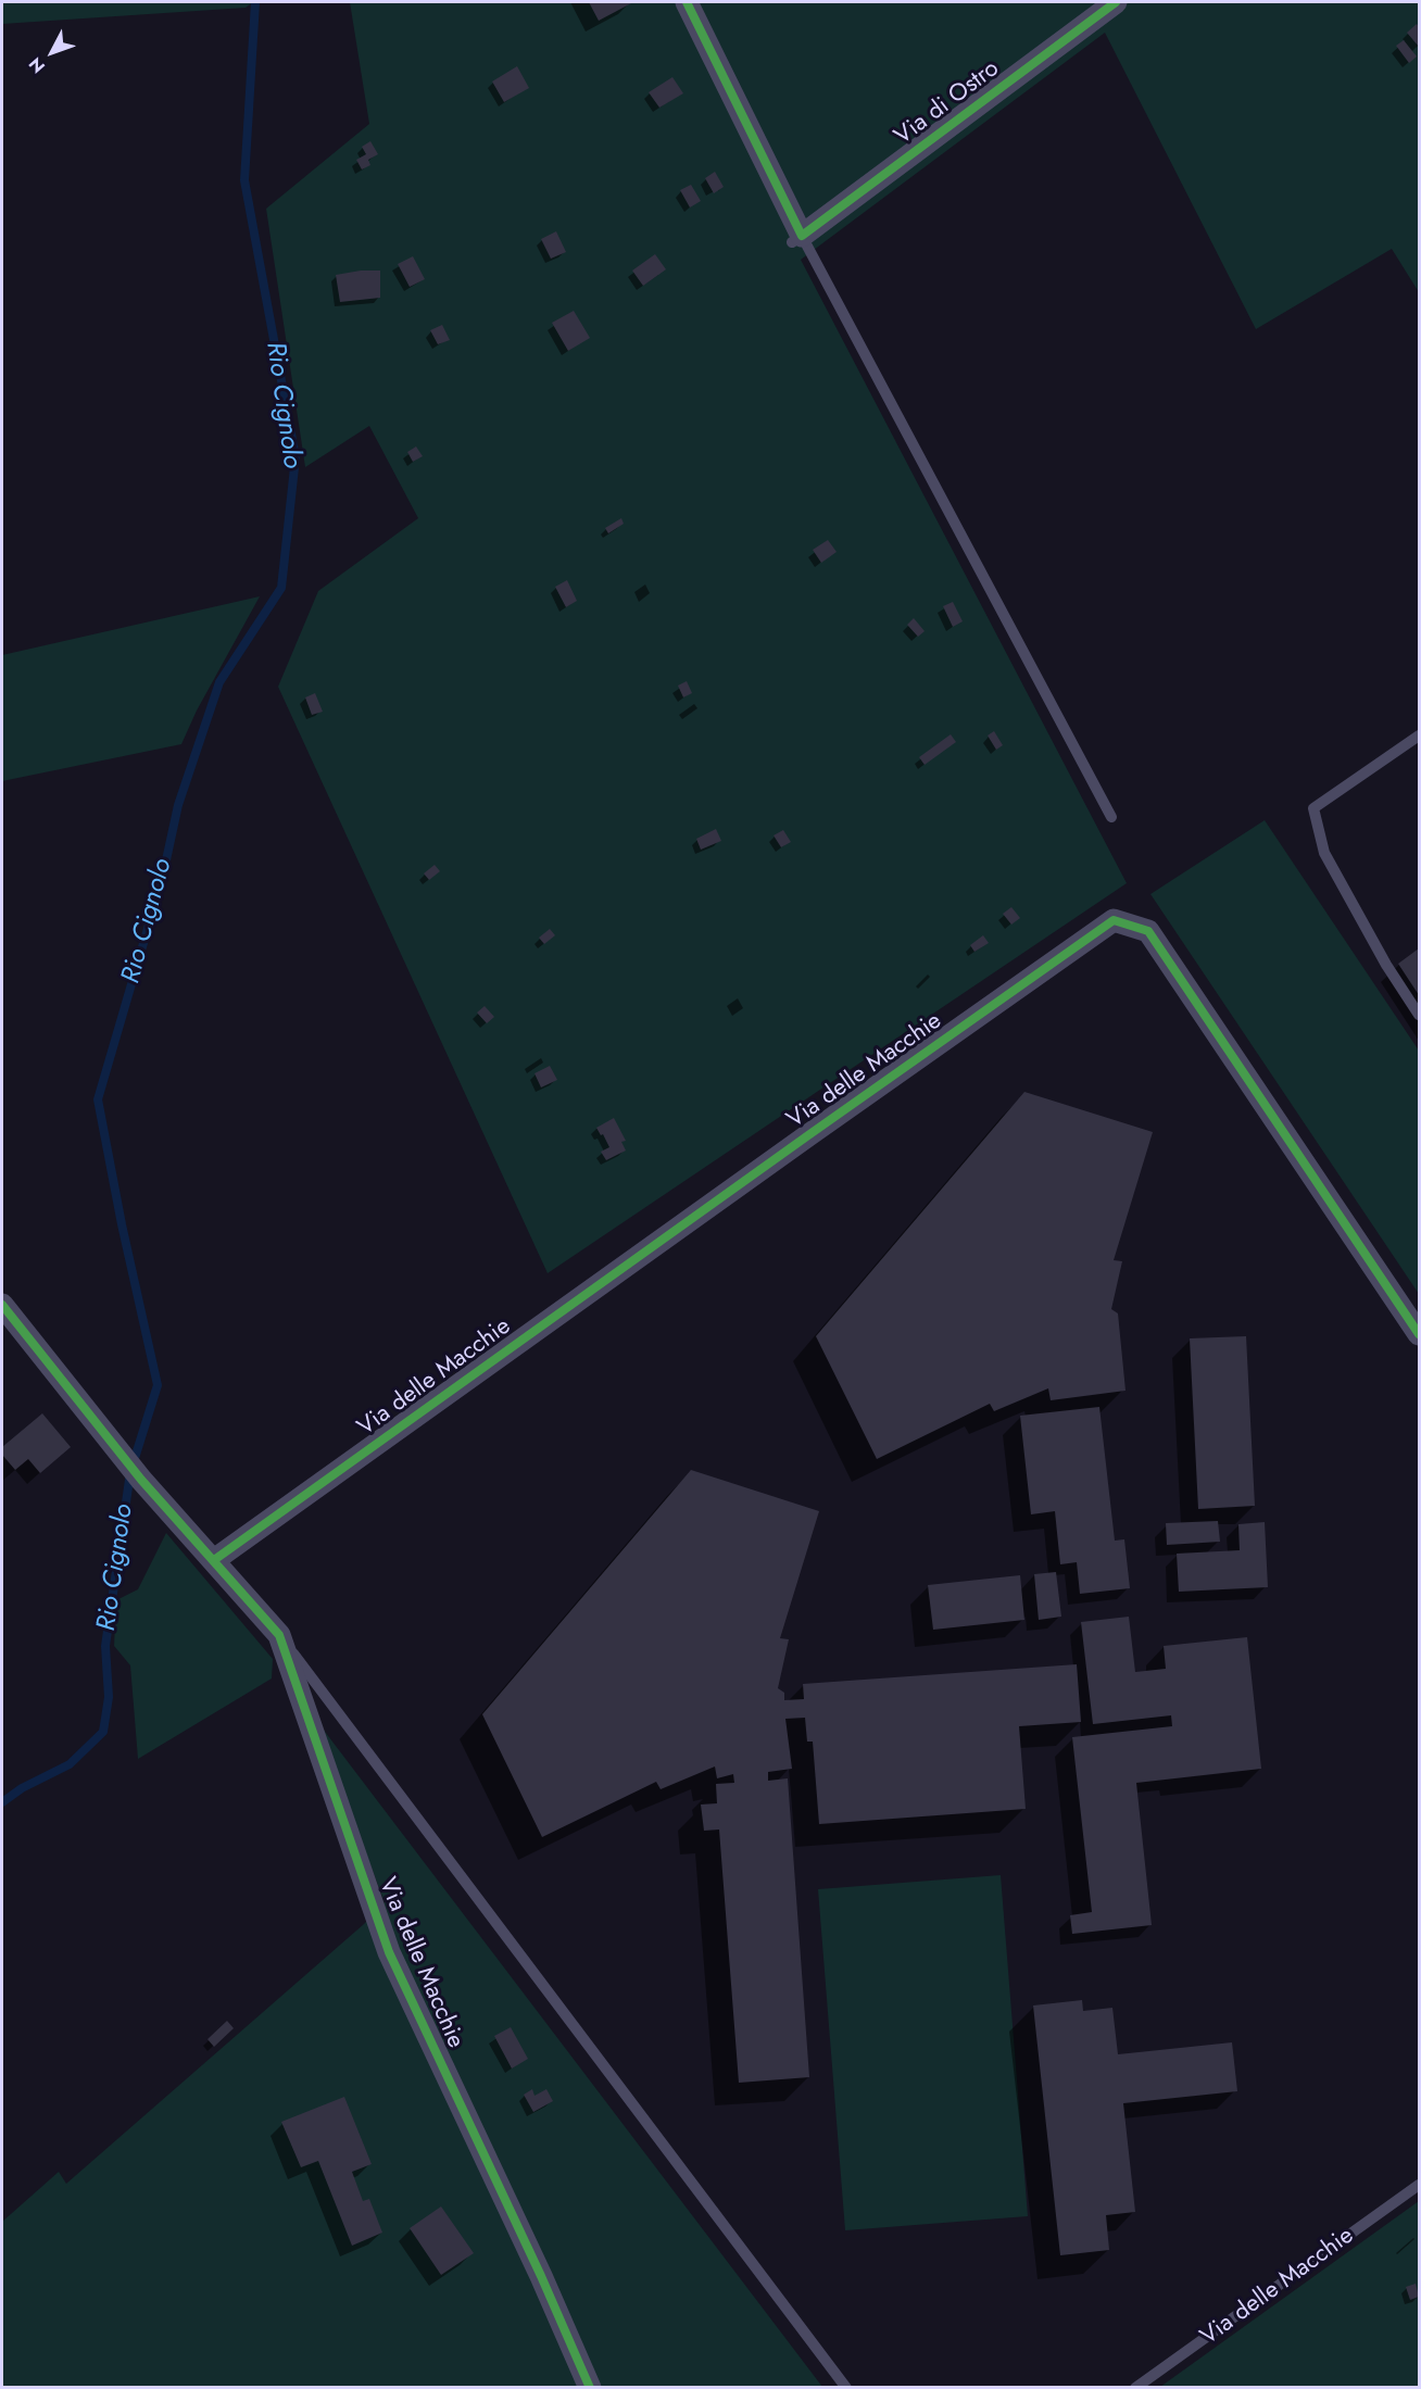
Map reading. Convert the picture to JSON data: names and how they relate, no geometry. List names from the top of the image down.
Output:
{
  "streets": {
    "street": ["Via di Ostro", "Via delle Macchie"]
  },
  "water": ["Rio Cignolo"],
  "north": "bottom left"
}
